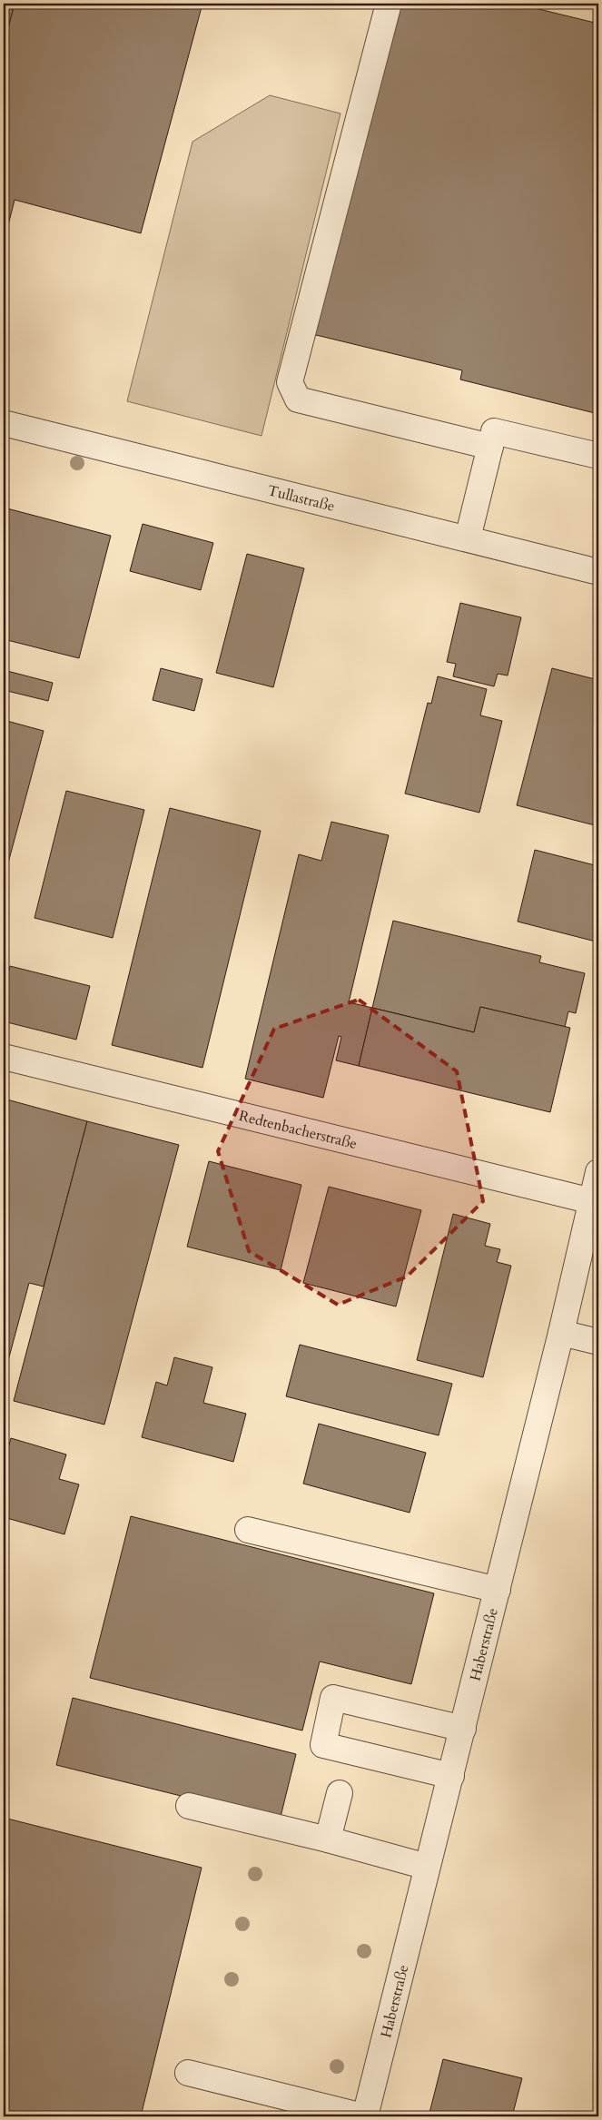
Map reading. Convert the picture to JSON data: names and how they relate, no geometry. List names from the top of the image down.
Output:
{
  "streets": {
    "street": ["Tullastraße", "Redtenbacherstraße", "Haberstraße"]
  },
  "crossings": [
    ["Redtenbacherstraße", "Haberstraße"]
  ]
}
